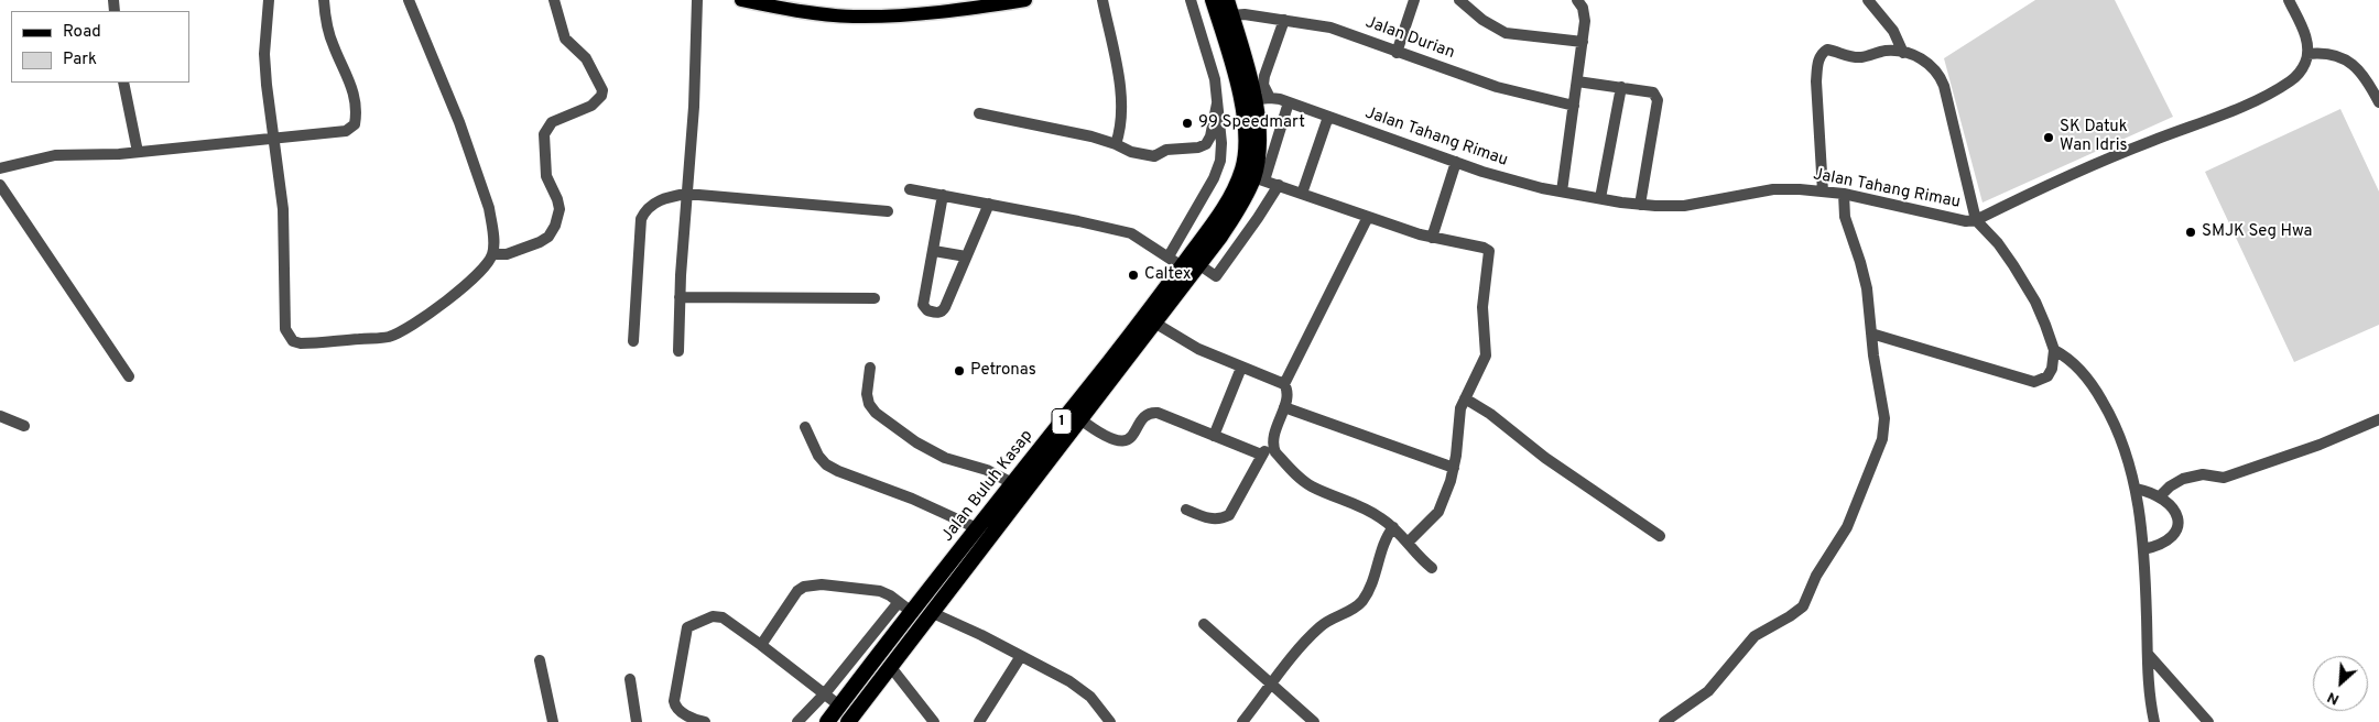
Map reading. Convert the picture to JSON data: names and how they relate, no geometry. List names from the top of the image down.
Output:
{
  "streets": {
    "highway": ["1", "Jalan Buluh Kasap"],
    "street": ["Jalan Durian", "Jalan Tahang Rimau"]
  },
  "crossings": [
    ["Jalan Durian", "Jalan Buluh Kasap"],
    ["Jalan Tahang Rimau", "Jalan Buluh Kasap"]
  ],
  "places": [
    "99 Speedmart",
    "SK Datuk Wan Idris",
    "SMJK Seg Hwa",
    "Caltex",
    "Petronas"
  ],
  "legend": ["Road", "Park"],
  "north": "bottom left"
}
